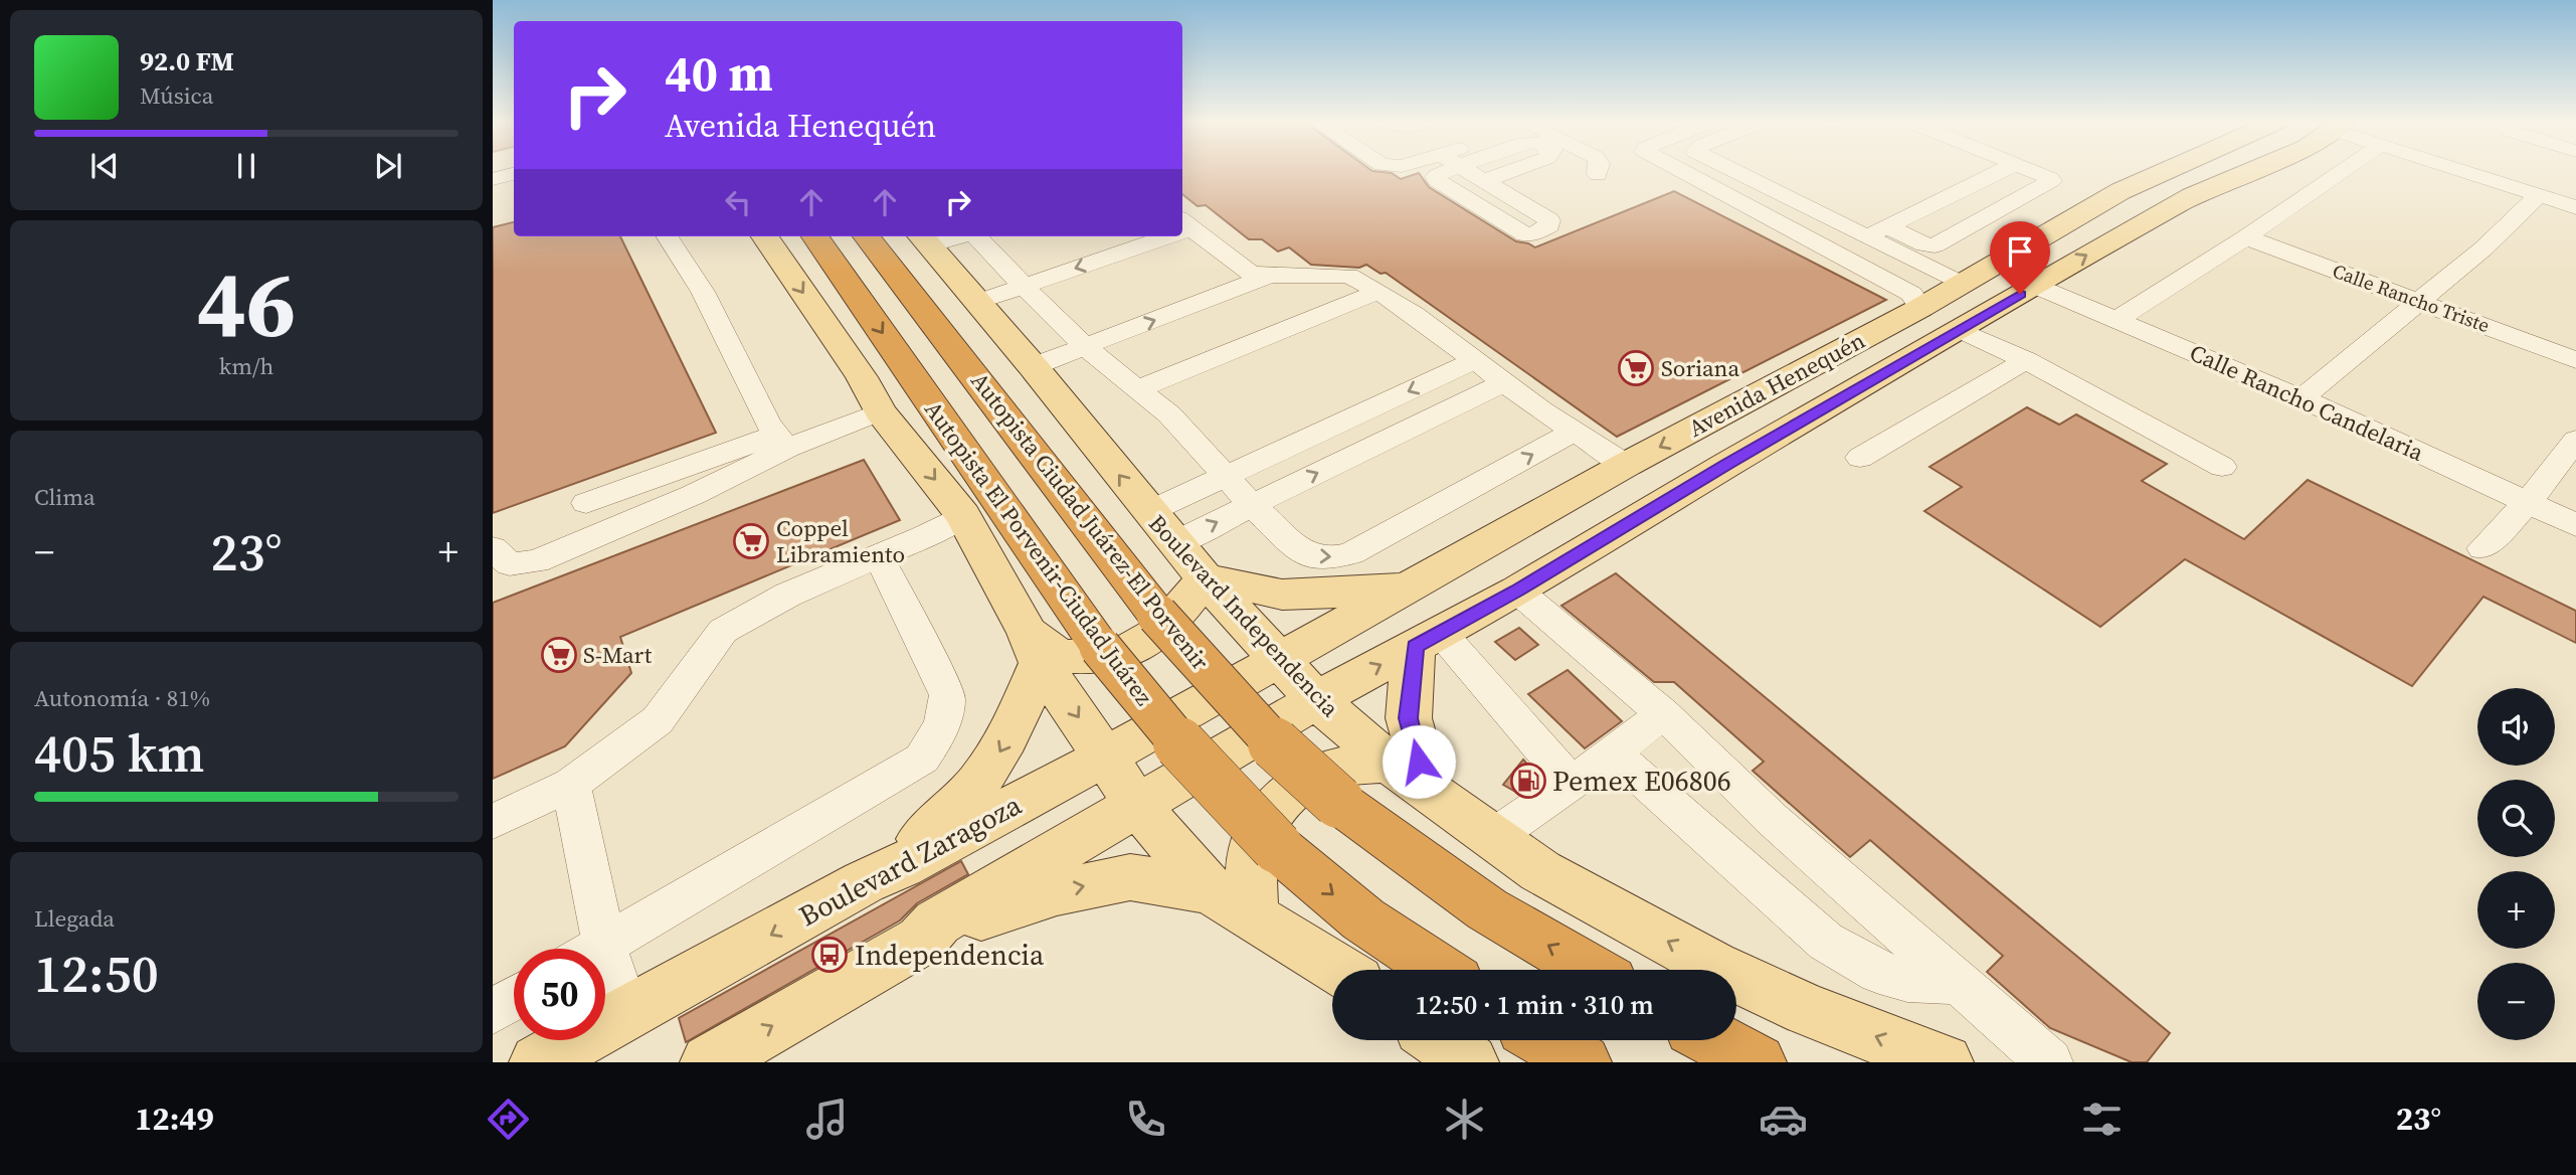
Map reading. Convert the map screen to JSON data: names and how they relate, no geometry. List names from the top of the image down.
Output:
{
  "streets": {
    "highway": ["Autopista Ciudad Juárez-El Porvenir", "Autopista El Porvenir-Ciudad Juárez"],
    "main road": ["Avenida Henequén", "Boulevard Independencia", "Boulevard Zaragoza"],
    "street": ["Calle Rancho Triste", "Calle Rancho Candelaria"]
  },
  "crossings": [
    ["Avenida Henequén", "Calle Rancho Candelaria"],
    ["Avenida Henequén", "Boulevard Independencia"],
    ["Avenida Henequén", "Boulevard Zaragoza"],
    ["Boulevard Independencia", "Boulevard Zaragoza"]
  ],
  "one_way": ["Autopista Ciudad Juárez-El Porvenir", "Autopista El Porvenir-Ciudad Juárez", "Boulevard Independencia"],
  "places": {
    "supermarket": ["Soriana", "Coppel Libramiento", "S-Mart"],
    "fuel station": ["Pemex E06806"],
    "bus stop": ["Independencia"]
  },
  "page": {
    "turn": ["40 m", "Avenida Henequén"],
    "song": ["92.0 FM", "Música"],
    "tile": [
      ["46", "km/h"],
      "Clima",
      ["Autonomía · 81%", "405 km"],
      ["Llegada", "12:50"]
    ],
    "heat": ["−", "23°", "+"],
    "map_buttons": ["+", "−"],
    "limit": "50",
    "trip": "12:50 · 1 min · 310 m",
    "tabs": ["12:49", "23°"]
  }
}
